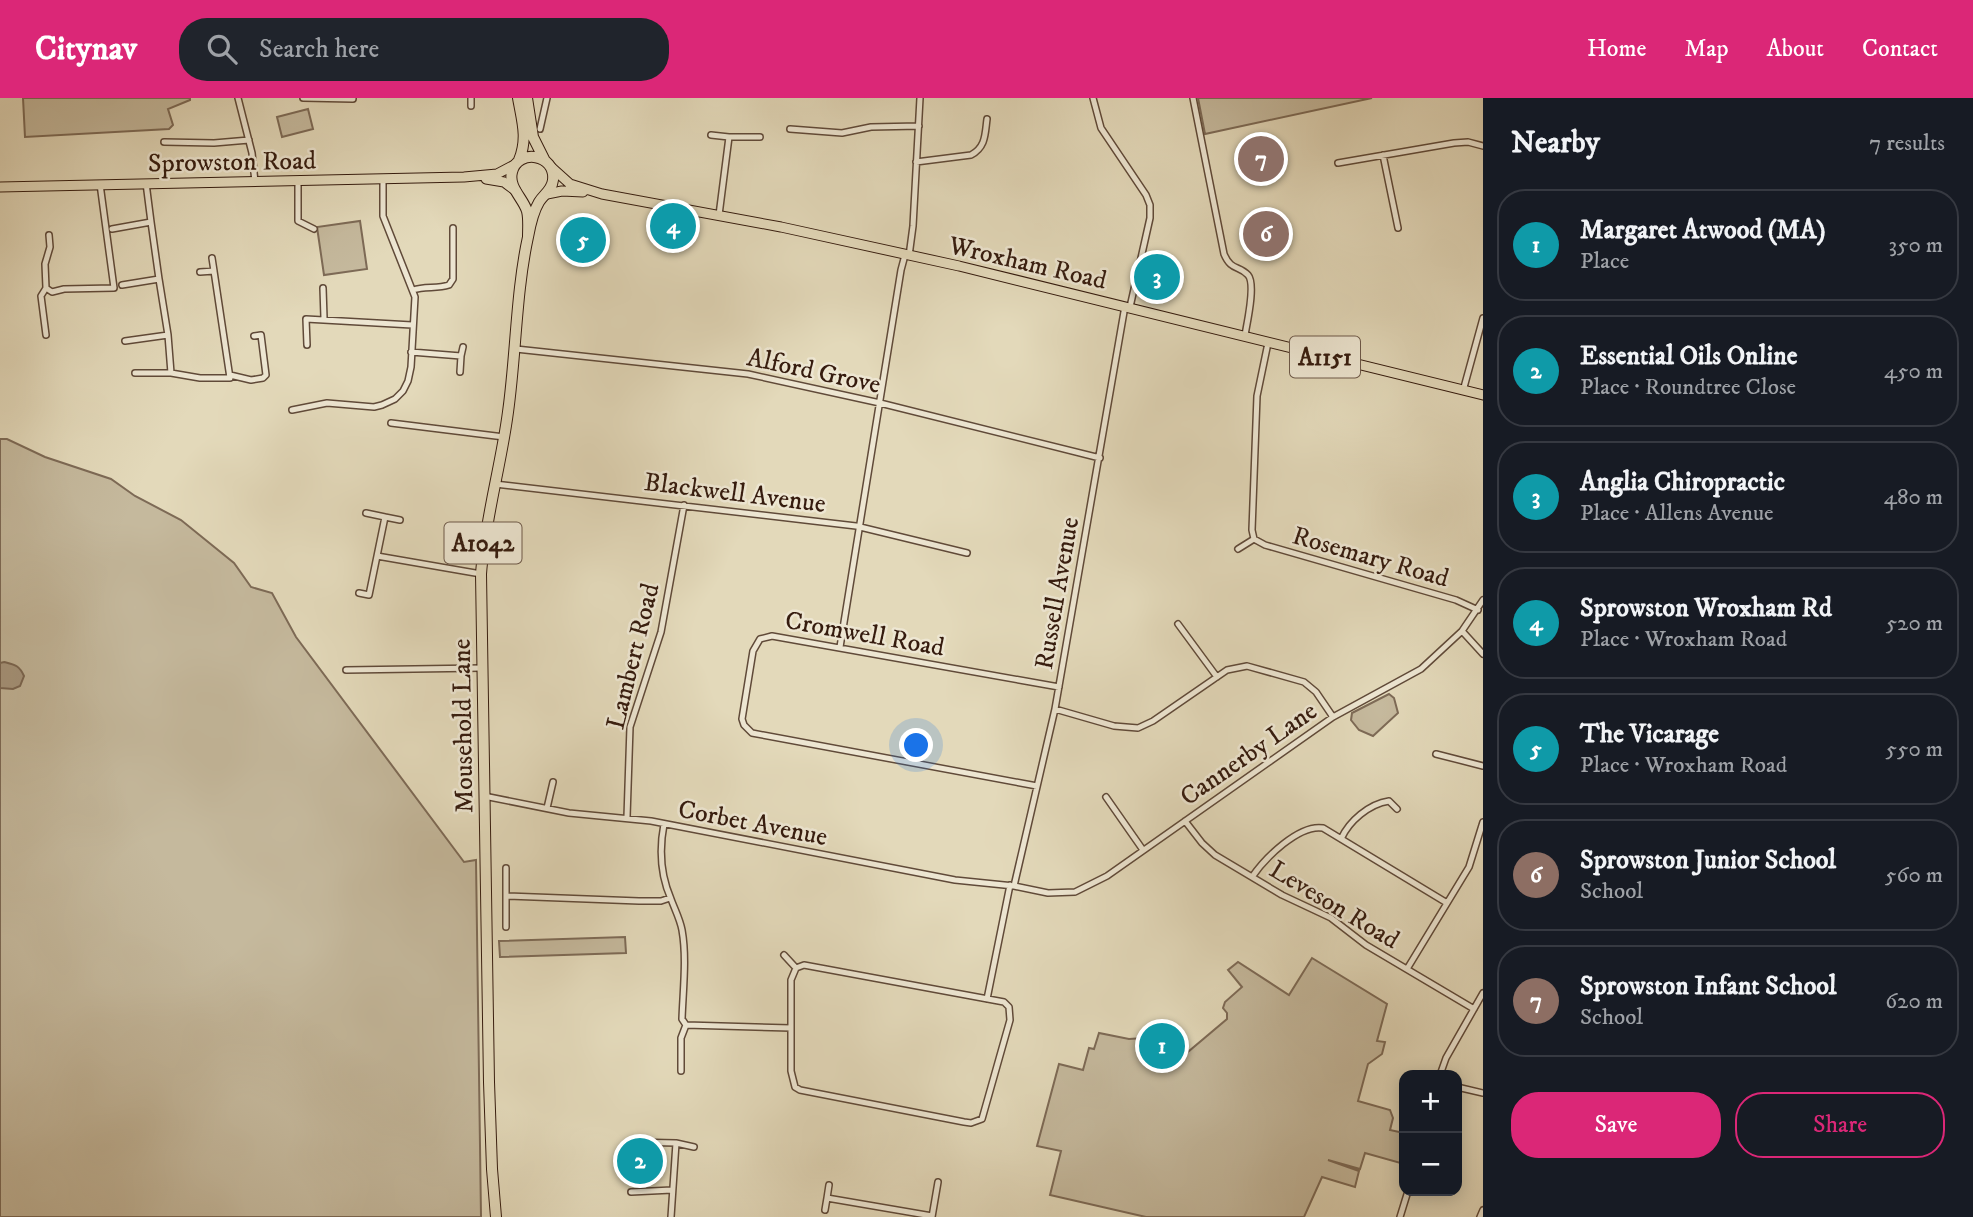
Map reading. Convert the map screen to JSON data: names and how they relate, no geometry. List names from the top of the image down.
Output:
{
  "streets": {
    "highway": ["A1042", "Mousehold Lane"],
    "main road": ["Sprowston Road", "Wroxham Road", "A1151"],
    "street": [
      "Alford Grove",
      "Blackwell Avenue",
      "Rosemary Road",
      "Russell Avenue",
      "Cromwell Road",
      "Lambert Road",
      "Cannerby Lane",
      "Corbet Avenue",
      "Leveson Road"
    ]
  },
  "crossings": [
    ["Sprowston Road", "Wroxham Road"],
    ["Sprowston Road", "Mousehold Lane"],
    ["Wroxham Road", "Rosemary Road"],
    ["Wroxham Road", "Russell Avenue"],
    ["Wroxham Road", "Mousehold Lane"],
    ["Alford Grove", "Russell Avenue"],
    ["Alford Grove", "Mousehold Lane"],
    ["Blackwell Avenue", "Lambert Road"],
    ["Blackwell Avenue", "Mousehold Lane"],
    ["Rosemary Road", "Cannerby Lane"],
    ["Russell Avenue", "Cromwell Road"],
    ["Russell Avenue", "Cannerby Lane"],
    ["Russell Avenue", "Corbet Avenue"],
    ["Lambert Road", "Corbet Avenue"],
    ["Mousehold Lane", "Corbet Avenue"],
    ["Cannerby Lane", "Corbet Avenue"],
    ["Cannerby Lane", "Leveson Road"]
  ],
  "page": {
    "header": "Citynav",
    "search": "Search here",
    "nav": [
      "Home",
      "Map",
      "About",
      "Contact"
    ],
    "heading": ["Nearby", "7 results"],
    "pins": [
      "7",
      "4",
      "6",
      "5",
      "3",
      "1",
      "2"
    ],
    "list": [
      {
        "mark": "1",
        "name": "Margaret Atwood (MA)",
        "note": "Place",
        "value": "350 m"
      },
      {
        "mark": "2",
        "name": "Essential Oils Online",
        "note": "Place · Roundtree Close",
        "value": "450 m"
      },
      {
        "mark": "3",
        "name": "Anglia Chiropractic",
        "note": "Place · Allens Avenue",
        "value": "480 m"
      },
      {
        "mark": "4",
        "name": "Sprowston Wroxham Rd",
        "note": "Place · Wroxham Road",
        "value": "520 m"
      },
      {
        "mark": "5",
        "name": "The Vicarage",
        "note": "Place · Wroxham Road",
        "value": "550 m"
      },
      {
        "mark": "6",
        "name": "Sprowston Junior School",
        "note": "School",
        "value": "560 m"
      },
      {
        "mark": "7",
        "name": "Sprowston Infant School",
        "note": "School",
        "value": "620 m"
      }
    ],
    "map_buttons": ["+", "−"],
    "buttons": ["Save", "Share"]
  }
}
